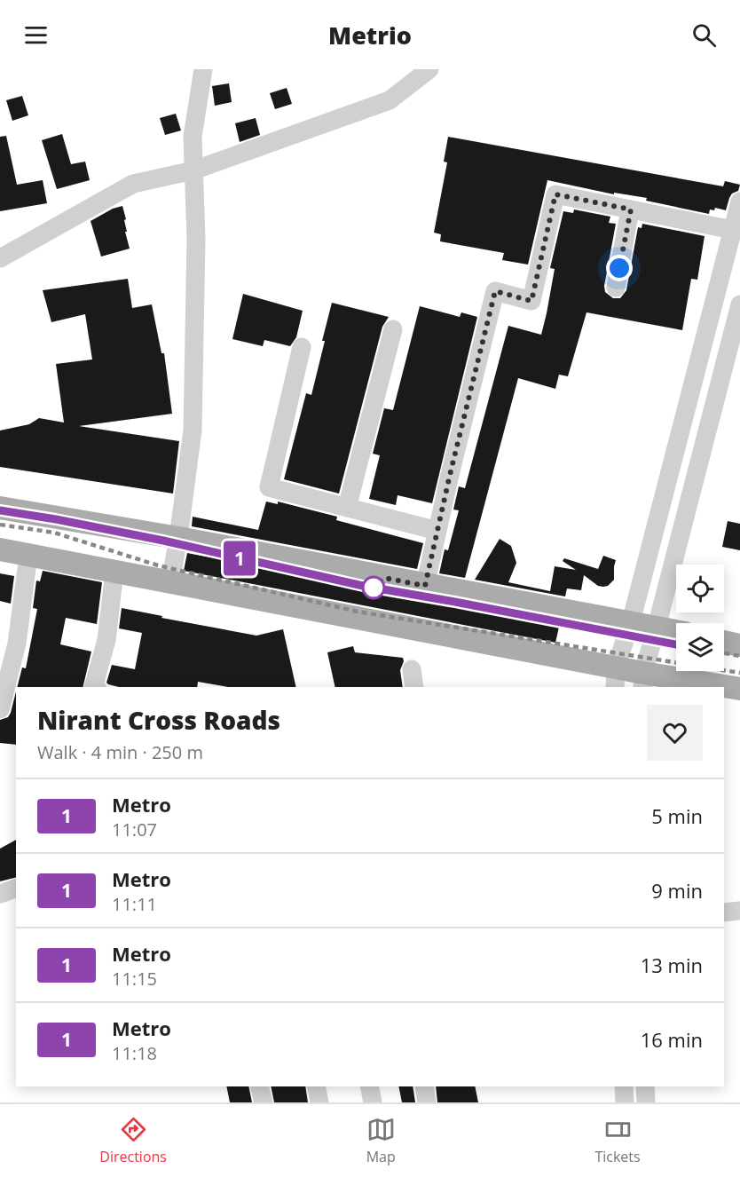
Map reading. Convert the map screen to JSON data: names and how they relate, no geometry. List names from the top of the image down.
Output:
{
  "lines": ["metro line 1"],
  "page": {
    "header": "Metrio",
    "on_map": "1",
    "heading": ["Nirant Cross Roads", "Walk · 4 min · 250 m"],
    "list": [
      {
        "mark": "1",
        "name": "Metro",
        "note": "11:07",
        "value": "5 min"
      },
      {
        "mark": "1",
        "name": "Metro",
        "note": "11:11",
        "value": "9 min"
      },
      {
        "mark": "1",
        "name": "Metro",
        "note": "11:15",
        "value": "13 min"
      },
      {
        "mark": "1",
        "name": "Metro",
        "note": "11:18",
        "value": "16 min"
      }
    ],
    "tabs": ["Directions", "Map", "Tickets"]
  }
}
